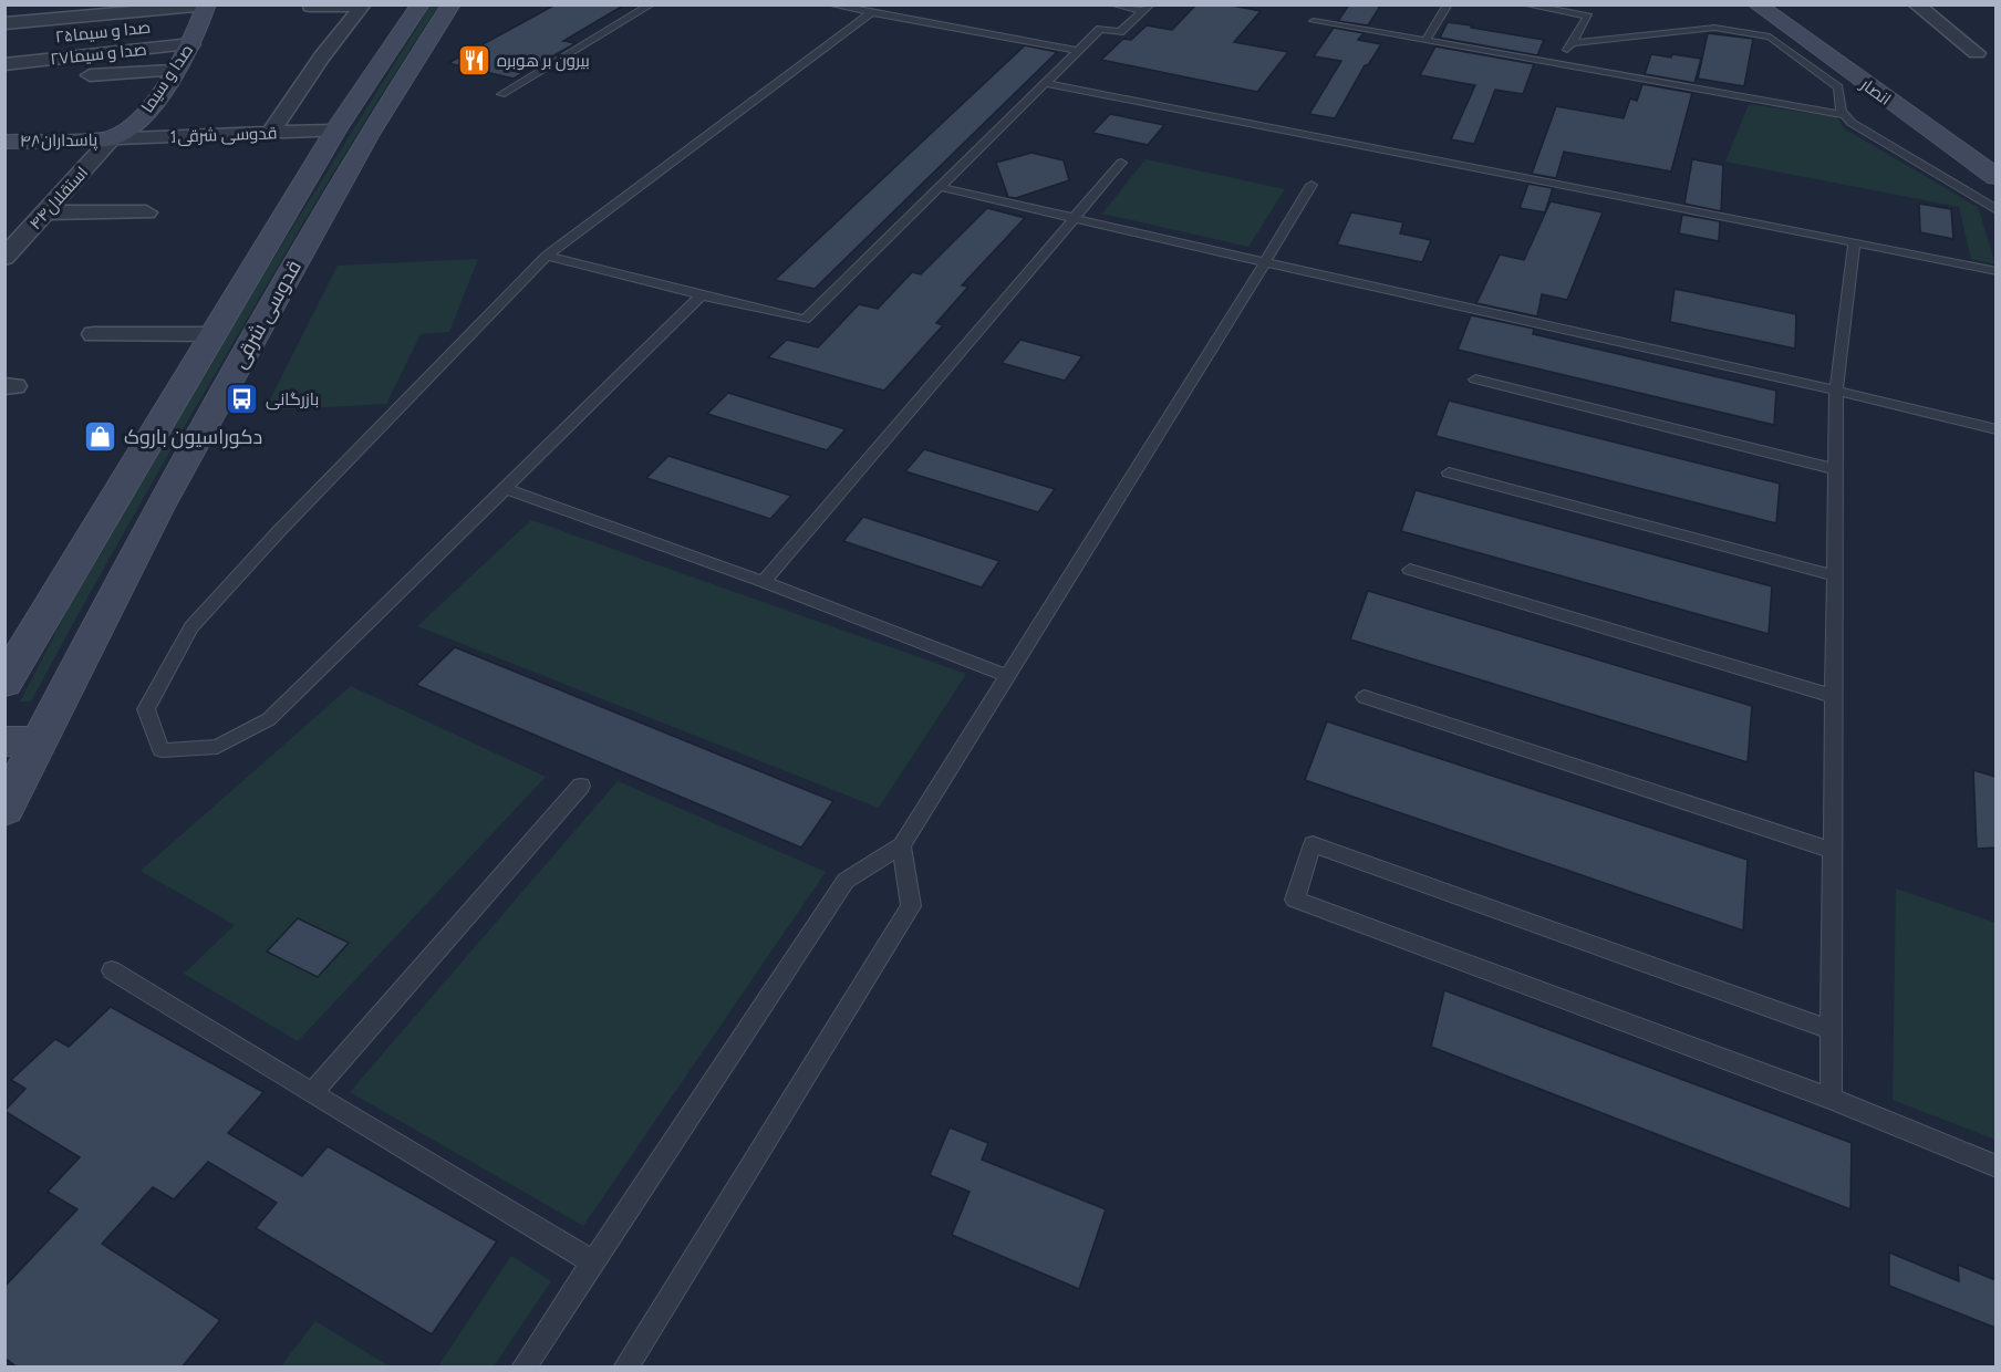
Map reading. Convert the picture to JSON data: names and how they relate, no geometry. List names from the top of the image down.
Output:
{
  "streets": {
    "main road": [
      "صدا و سیما",
      "انصار",
      "پاسداران۴۸",
      "قدوسی شرقی"
    ],
    "street": [
      "صدا و سیما۲۵",
      "صدا و سیما۲۷",
      "1قدوسی شرقی",
      "استقلال۴۴"
    ]
  },
  "crossings": [
    ["صدا و سیما۲۵", "صدا و سیما"],
    ["صدا و سیما۲۷", "صدا و سیما"],
    ["صدا و سیما", "1قدوسی شرقی"],
    ["صدا و سیما", "پاسداران۴۸"],
    ["صدا و سیما", "استقلال۴۴"],
    ["1قدوسی شرقی", "پاسداران۴۸"],
    ["1قدوسی شرقی", "استقلال۴۴"],
    ["1قدوسی شرقی", "قدوسی شرقی"],
    ["پاسداران۴۸", "استقلال۴۴"]
  ],
  "places": {
    "restaurant": ["بیرون بر هوبره"],
    "bus stop": ["بازرگانی"],
    "shop": ["دکوراسیون باروک"]
  }
}
